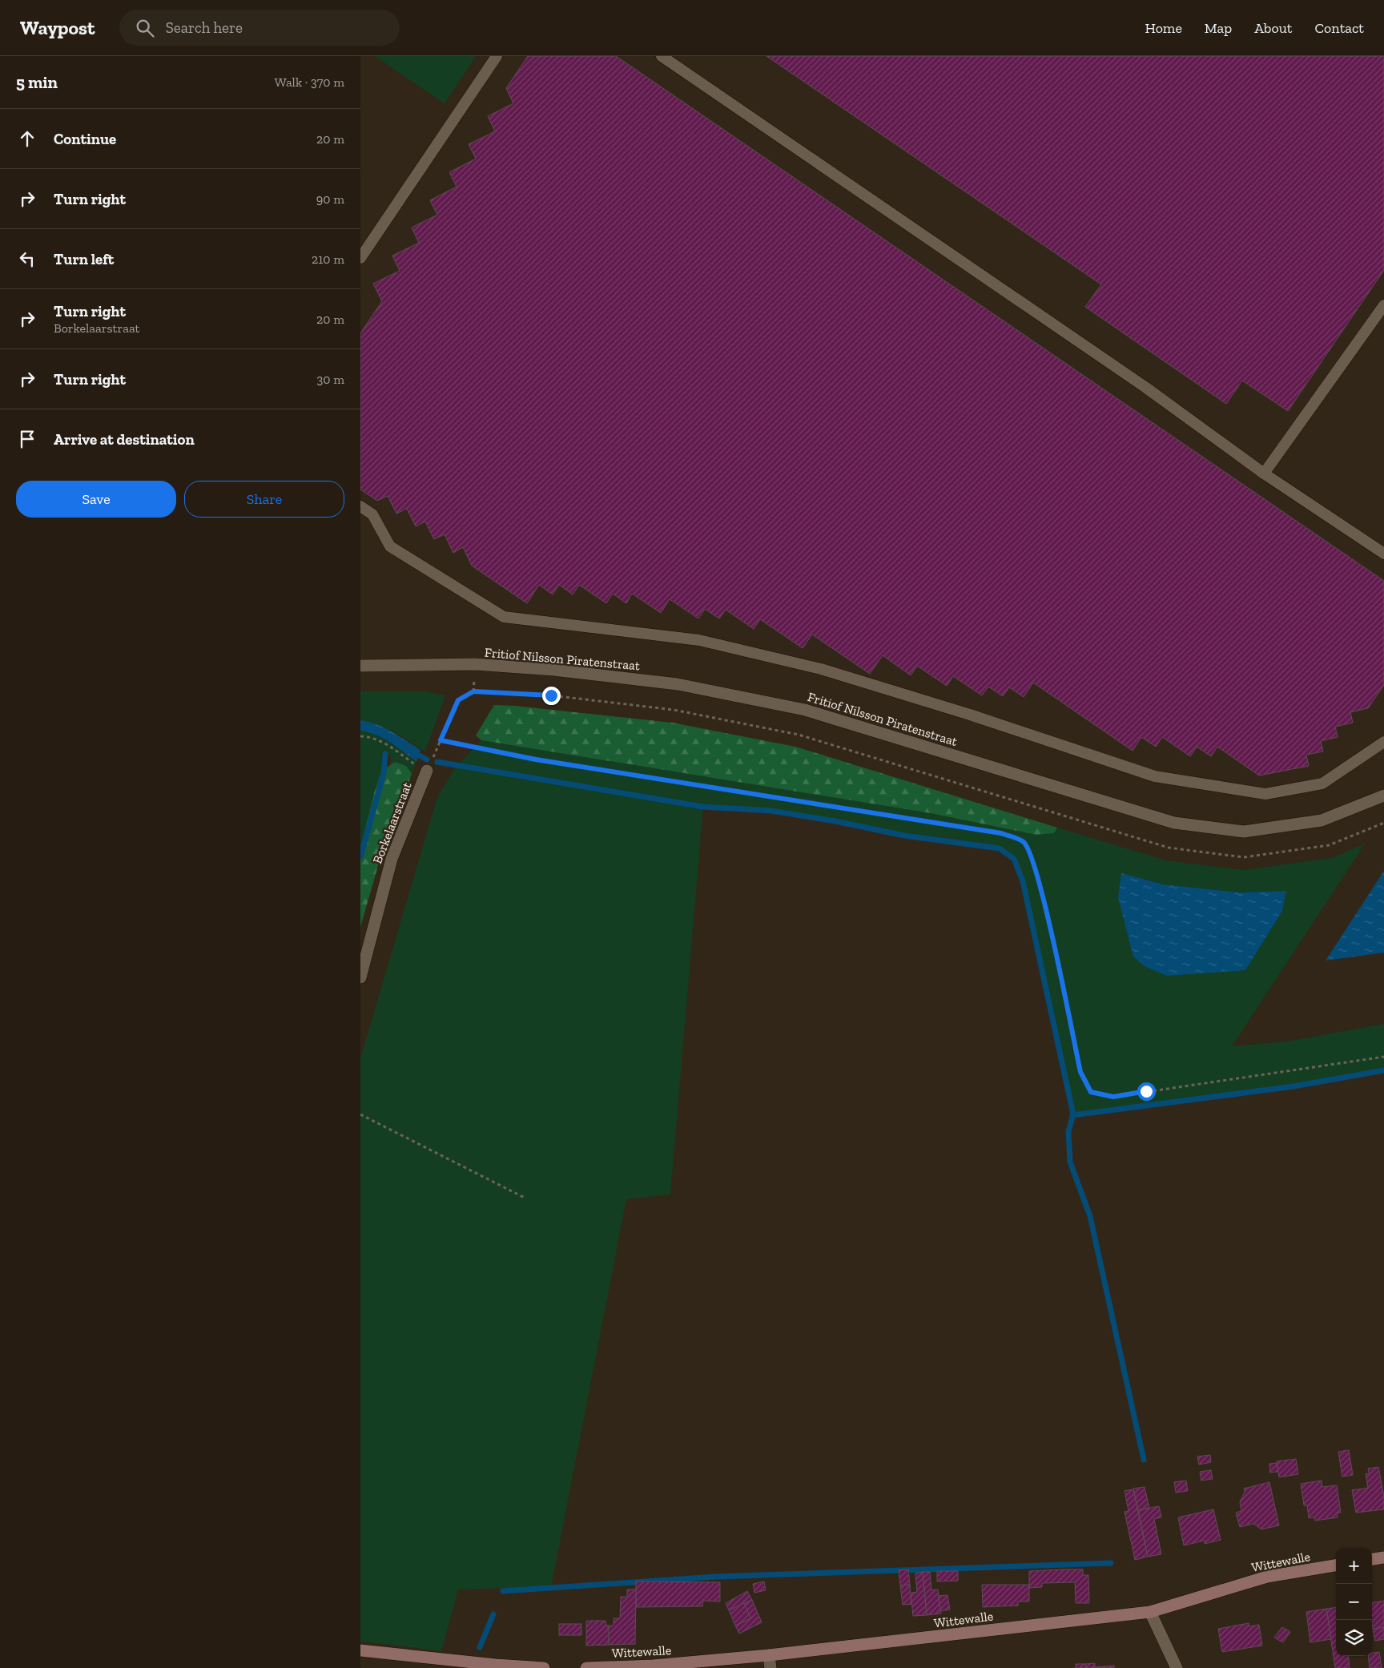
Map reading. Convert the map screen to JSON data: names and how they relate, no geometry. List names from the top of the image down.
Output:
{
  "streets": {
    "street": ["Fritiof Nilsson Piratenstraat", "Borkelaarstraat", "Wittewalle"]
  },
  "page": {
    "header": "Waypost",
    "search": "Search here",
    "nav": [
      "Home",
      "Map",
      "About",
      "Contact"
    ],
    "heading": ["5 min", "Walk · 370 m"],
    "list": [
      ["Continue", "20 m"],
      ["Turn right", "90 m"],
      ["Turn left", "210 m"],
      ["Turn right", "Borkelaarstraat", "20 m"],
      ["Turn right", "30 m"],
      "Arrive at destination"
    ],
    "buttons": ["Save", "Share"],
    "map_buttons": ["+", "−"]
  }
}
